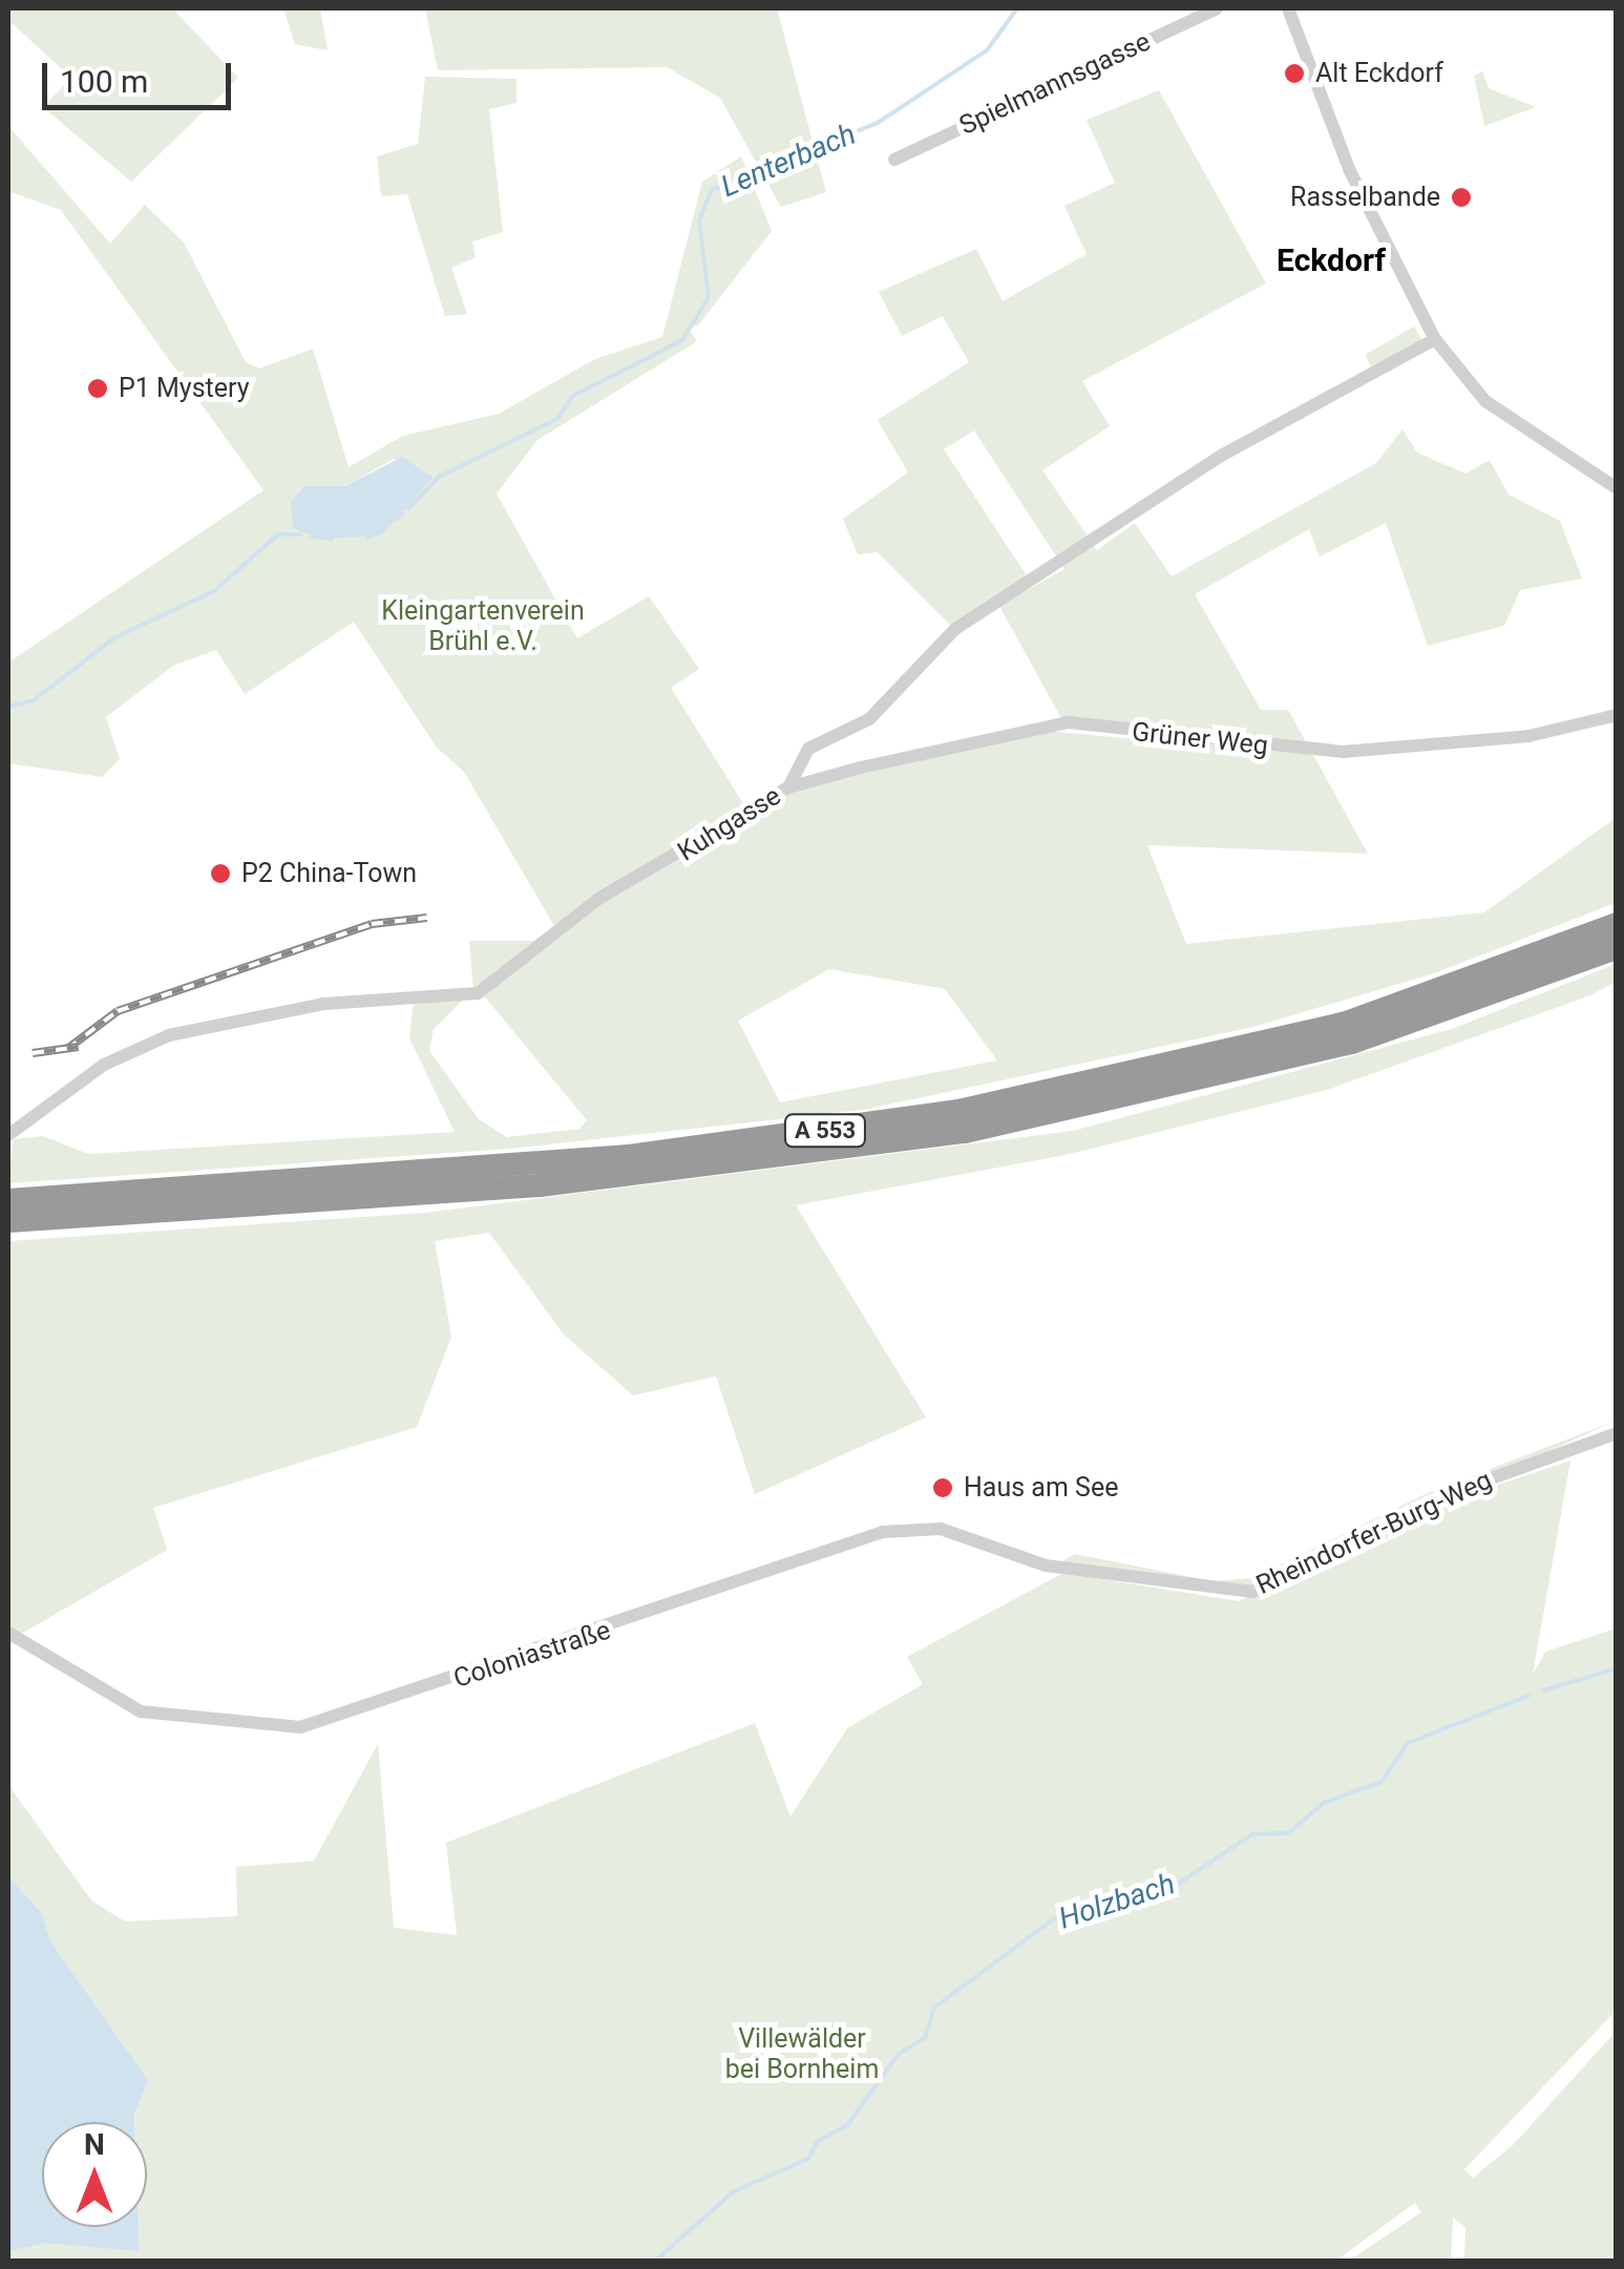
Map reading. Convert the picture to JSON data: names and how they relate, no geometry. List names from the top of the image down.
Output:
{
  "streets": {
    "highway": ["A 553"],
    "street": [
      "Spielmannsgasse",
      "Grüner Weg",
      "Kuhgasse",
      "Rheindorfer-Burg-Weg",
      "Coloniastraße"
    ]
  },
  "crossings": [
    ["Grüner Weg", "Kuhgasse"],
    ["Rheindorfer-Burg-Weg", "Coloniastraße"]
  ],
  "districts": ["Eckdorf"],
  "water": ["Lenterbach", "Holzbach"],
  "parks": ["Kleingartenverein Brühl e.V.", "Villewälder bei Bornheim"],
  "places": [
    "Alt Eckdorf",
    "Rasselbande",
    "P1 Mystery",
    "P2 China-Town",
    "Haus am See"
  ],
  "scale_bar": "100 m",
  "north": "top"
}
